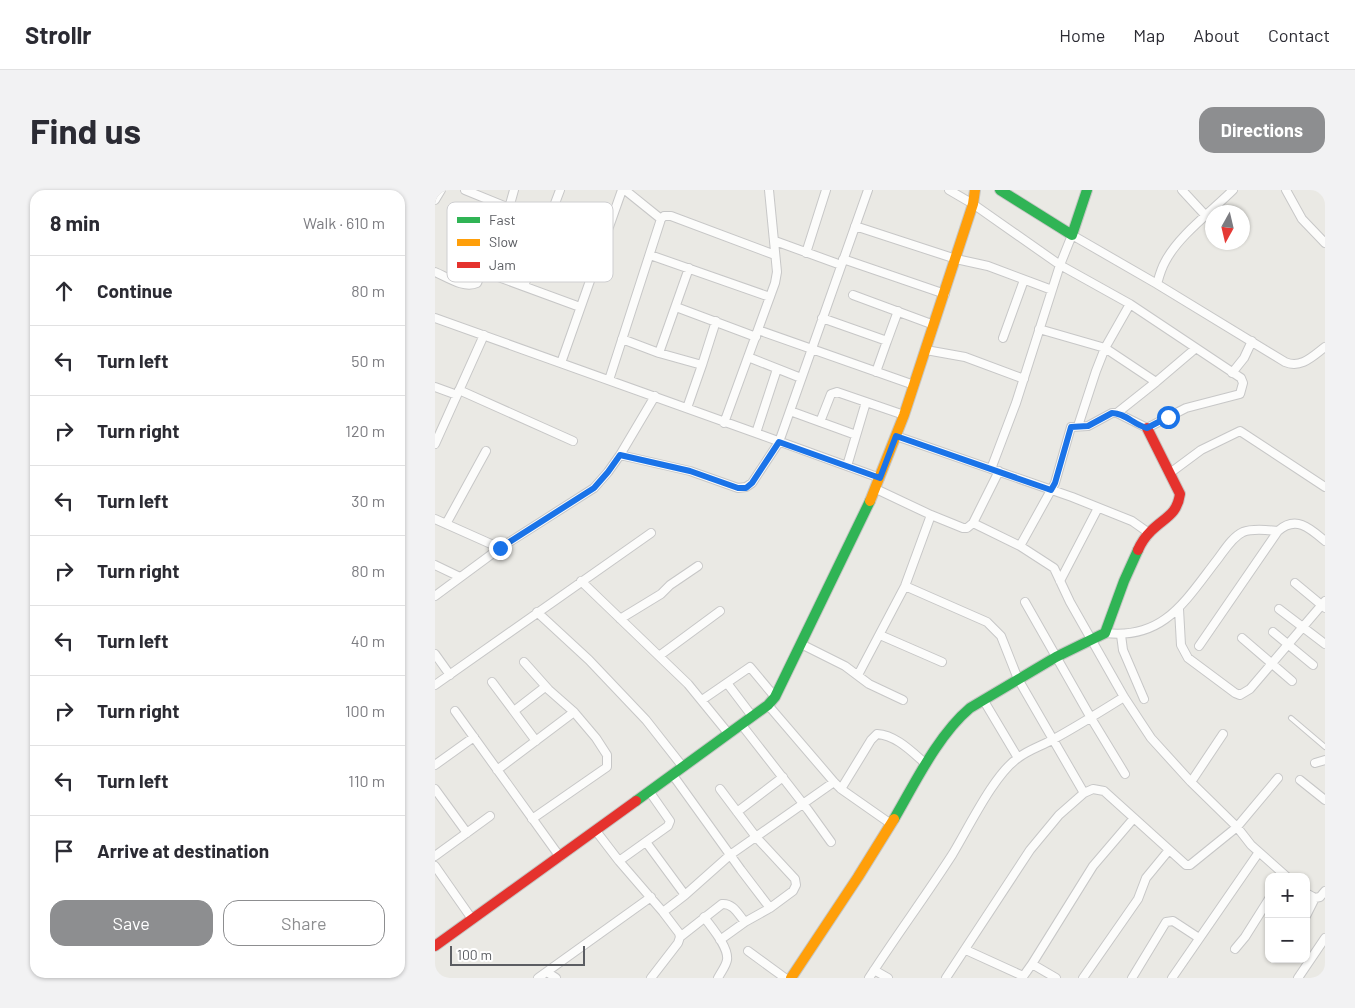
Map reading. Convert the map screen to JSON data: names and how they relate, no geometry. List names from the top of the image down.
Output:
{
  "legend": ["Fast", "Slow", "Jam"],
  "scale_bar": "100 m",
  "north": "bottom",
  "page": {
    "header": "Strollr",
    "nav": [
      "Home",
      "Map",
      "About",
      "Contact"
    ],
    "buttons": [
      "Directions",
      ["Save", "Share"]
    ],
    "title": "Find us",
    "heading": ["8 min", "Walk · 610 m"],
    "list": [
      ["Continue", "80 m"],
      ["Turn left", "50 m"],
      ["Turn right", "120 m"],
      ["Turn left", "30 m"],
      ["Turn right", "80 m"],
      ["Turn left", "40 m"],
      ["Turn right", "100 m"],
      ["Turn left", "110 m"],
      "Arrive at destination"
    ],
    "map_buttons": ["+", "−"],
    "scale": "100 m"
  }
}
